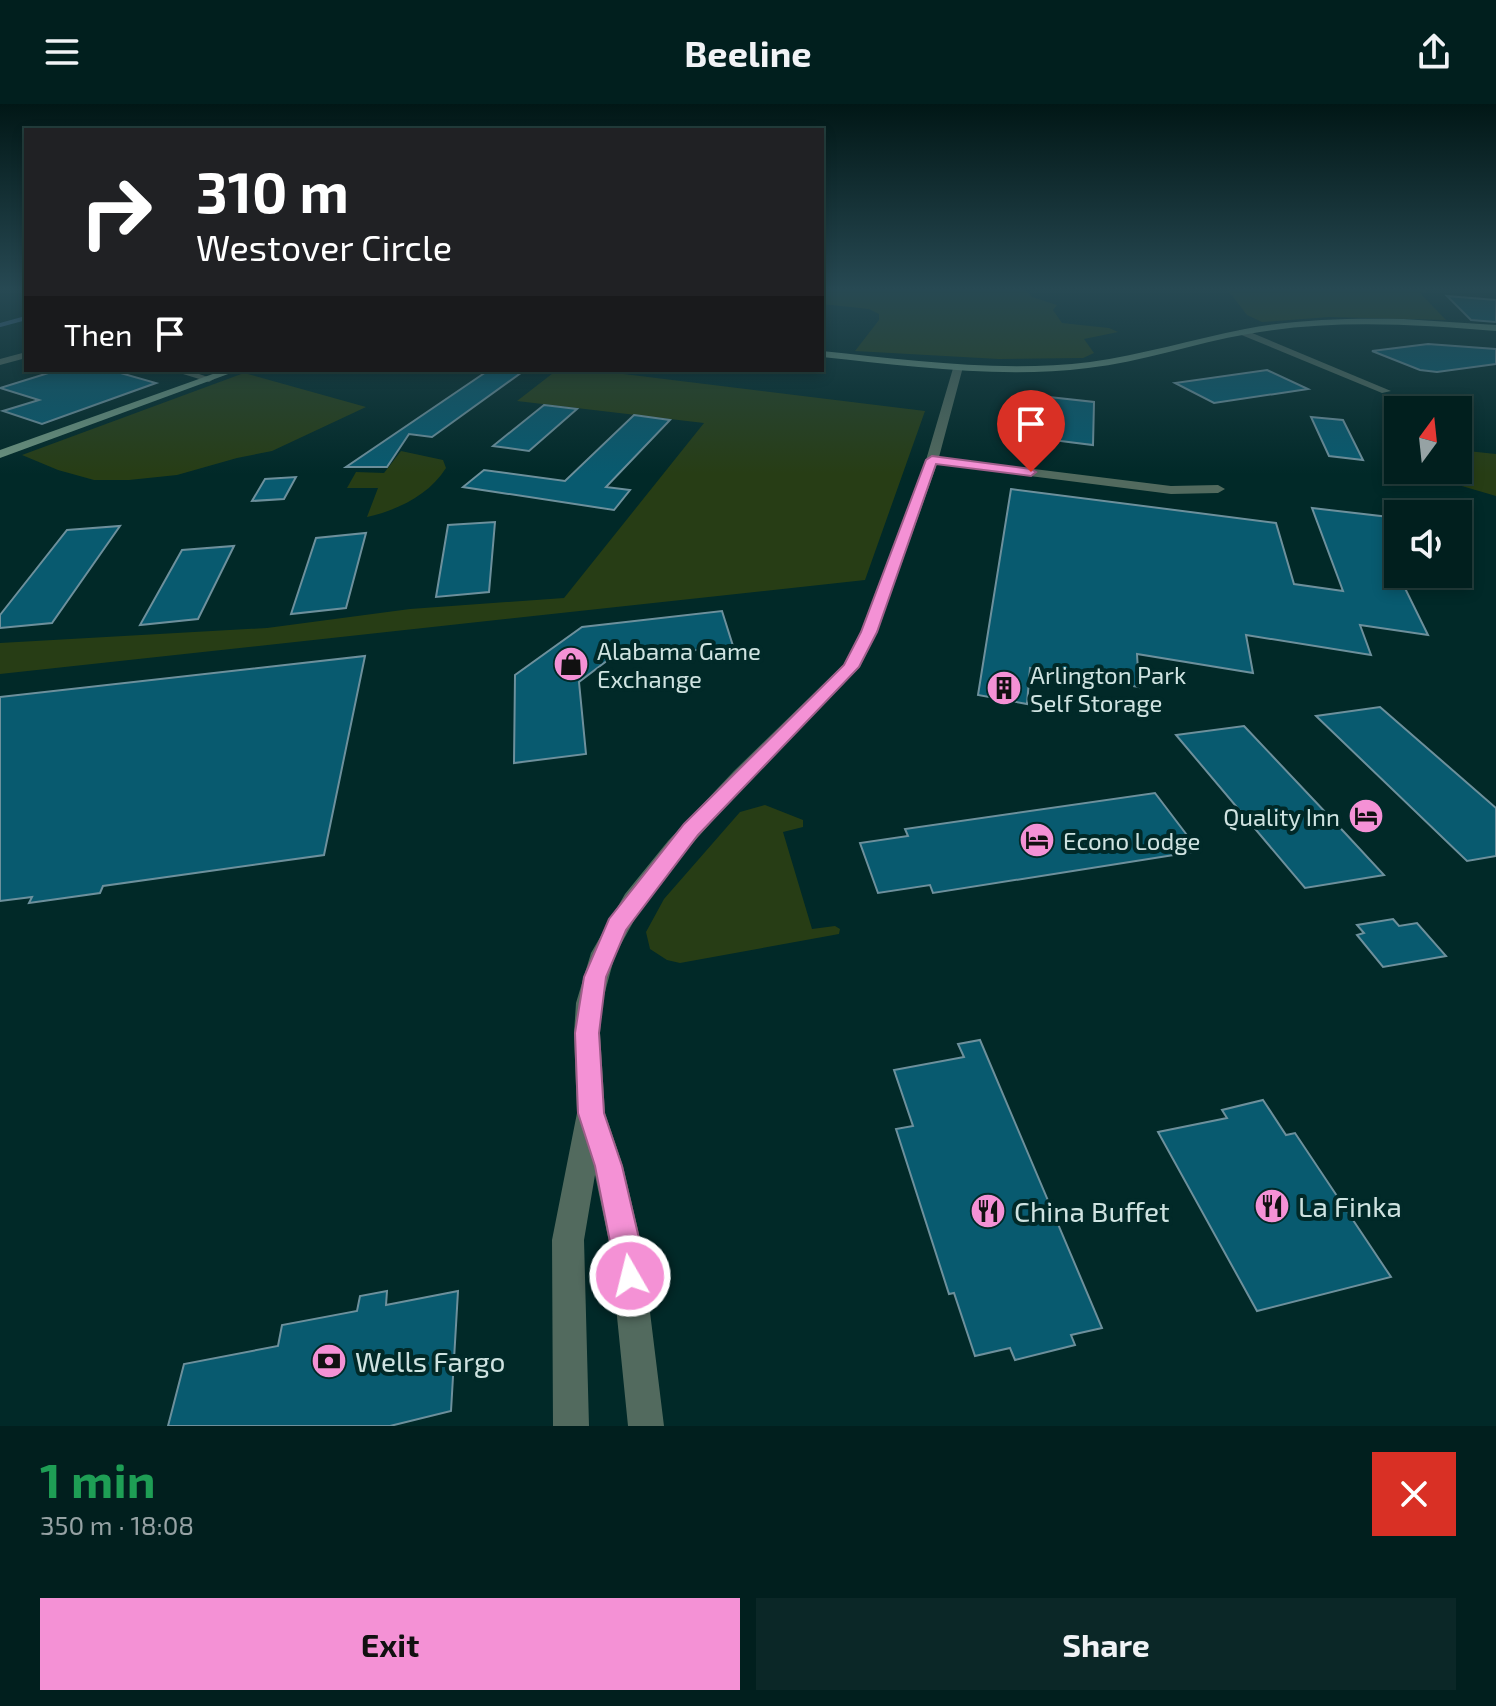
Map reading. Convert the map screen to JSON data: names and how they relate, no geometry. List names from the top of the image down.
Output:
{
  "places": {
    "shop": ["Alabama Game Exchange"],
    "building": ["Arlington Park Self Storage"],
    "hotel": ["Quality Inn", "Econo Lodge"],
    "restaurant": ["La Finka", "China Buffet"],
    "bank": ["Wells Fargo"]
  },
  "north": "top",
  "page": {
    "header": "Beeline",
    "turn": ["310 m", "Westover Circle"],
    "then": "Then",
    "heading": ["1 min", "350 m · 18:08"],
    "buttons": ["Exit", "Share"]
  }
}
